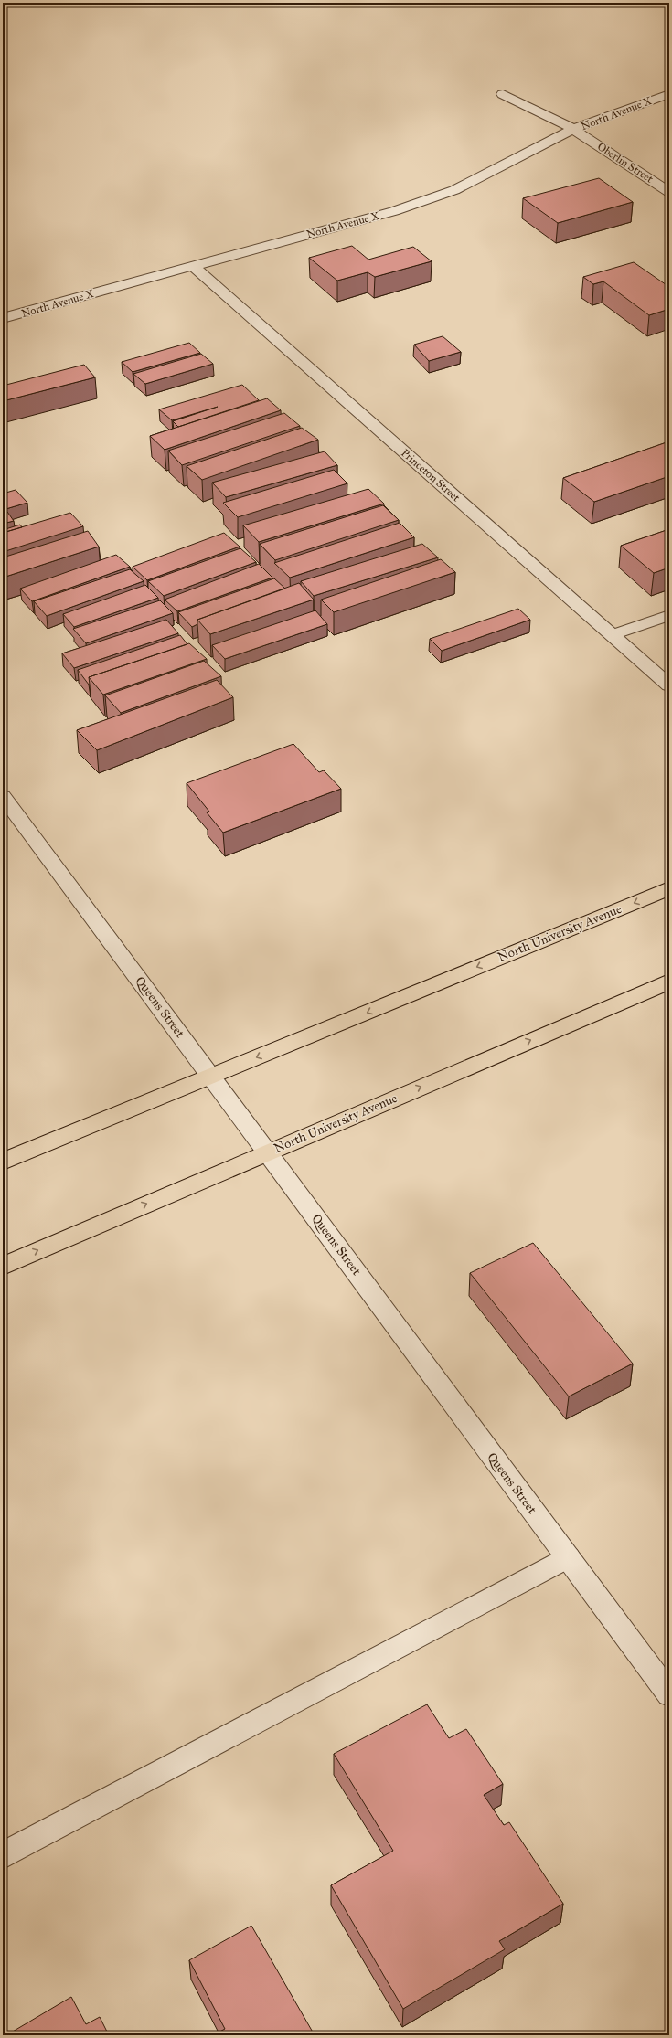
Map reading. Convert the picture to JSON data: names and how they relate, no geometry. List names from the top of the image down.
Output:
{
  "streets": {
    "main road": ["North University Avenue"],
    "street": [
      "North Avenue X",
      "Oberlin Street",
      "Princeton Street",
      "Queens Street"
    ]
  },
  "crossings": [
    ["North Avenue X", "Oberlin Street"],
    ["North Avenue X", "Princeton Street"],
    ["North University Avenue", "Queens Street"]
  ]
}
